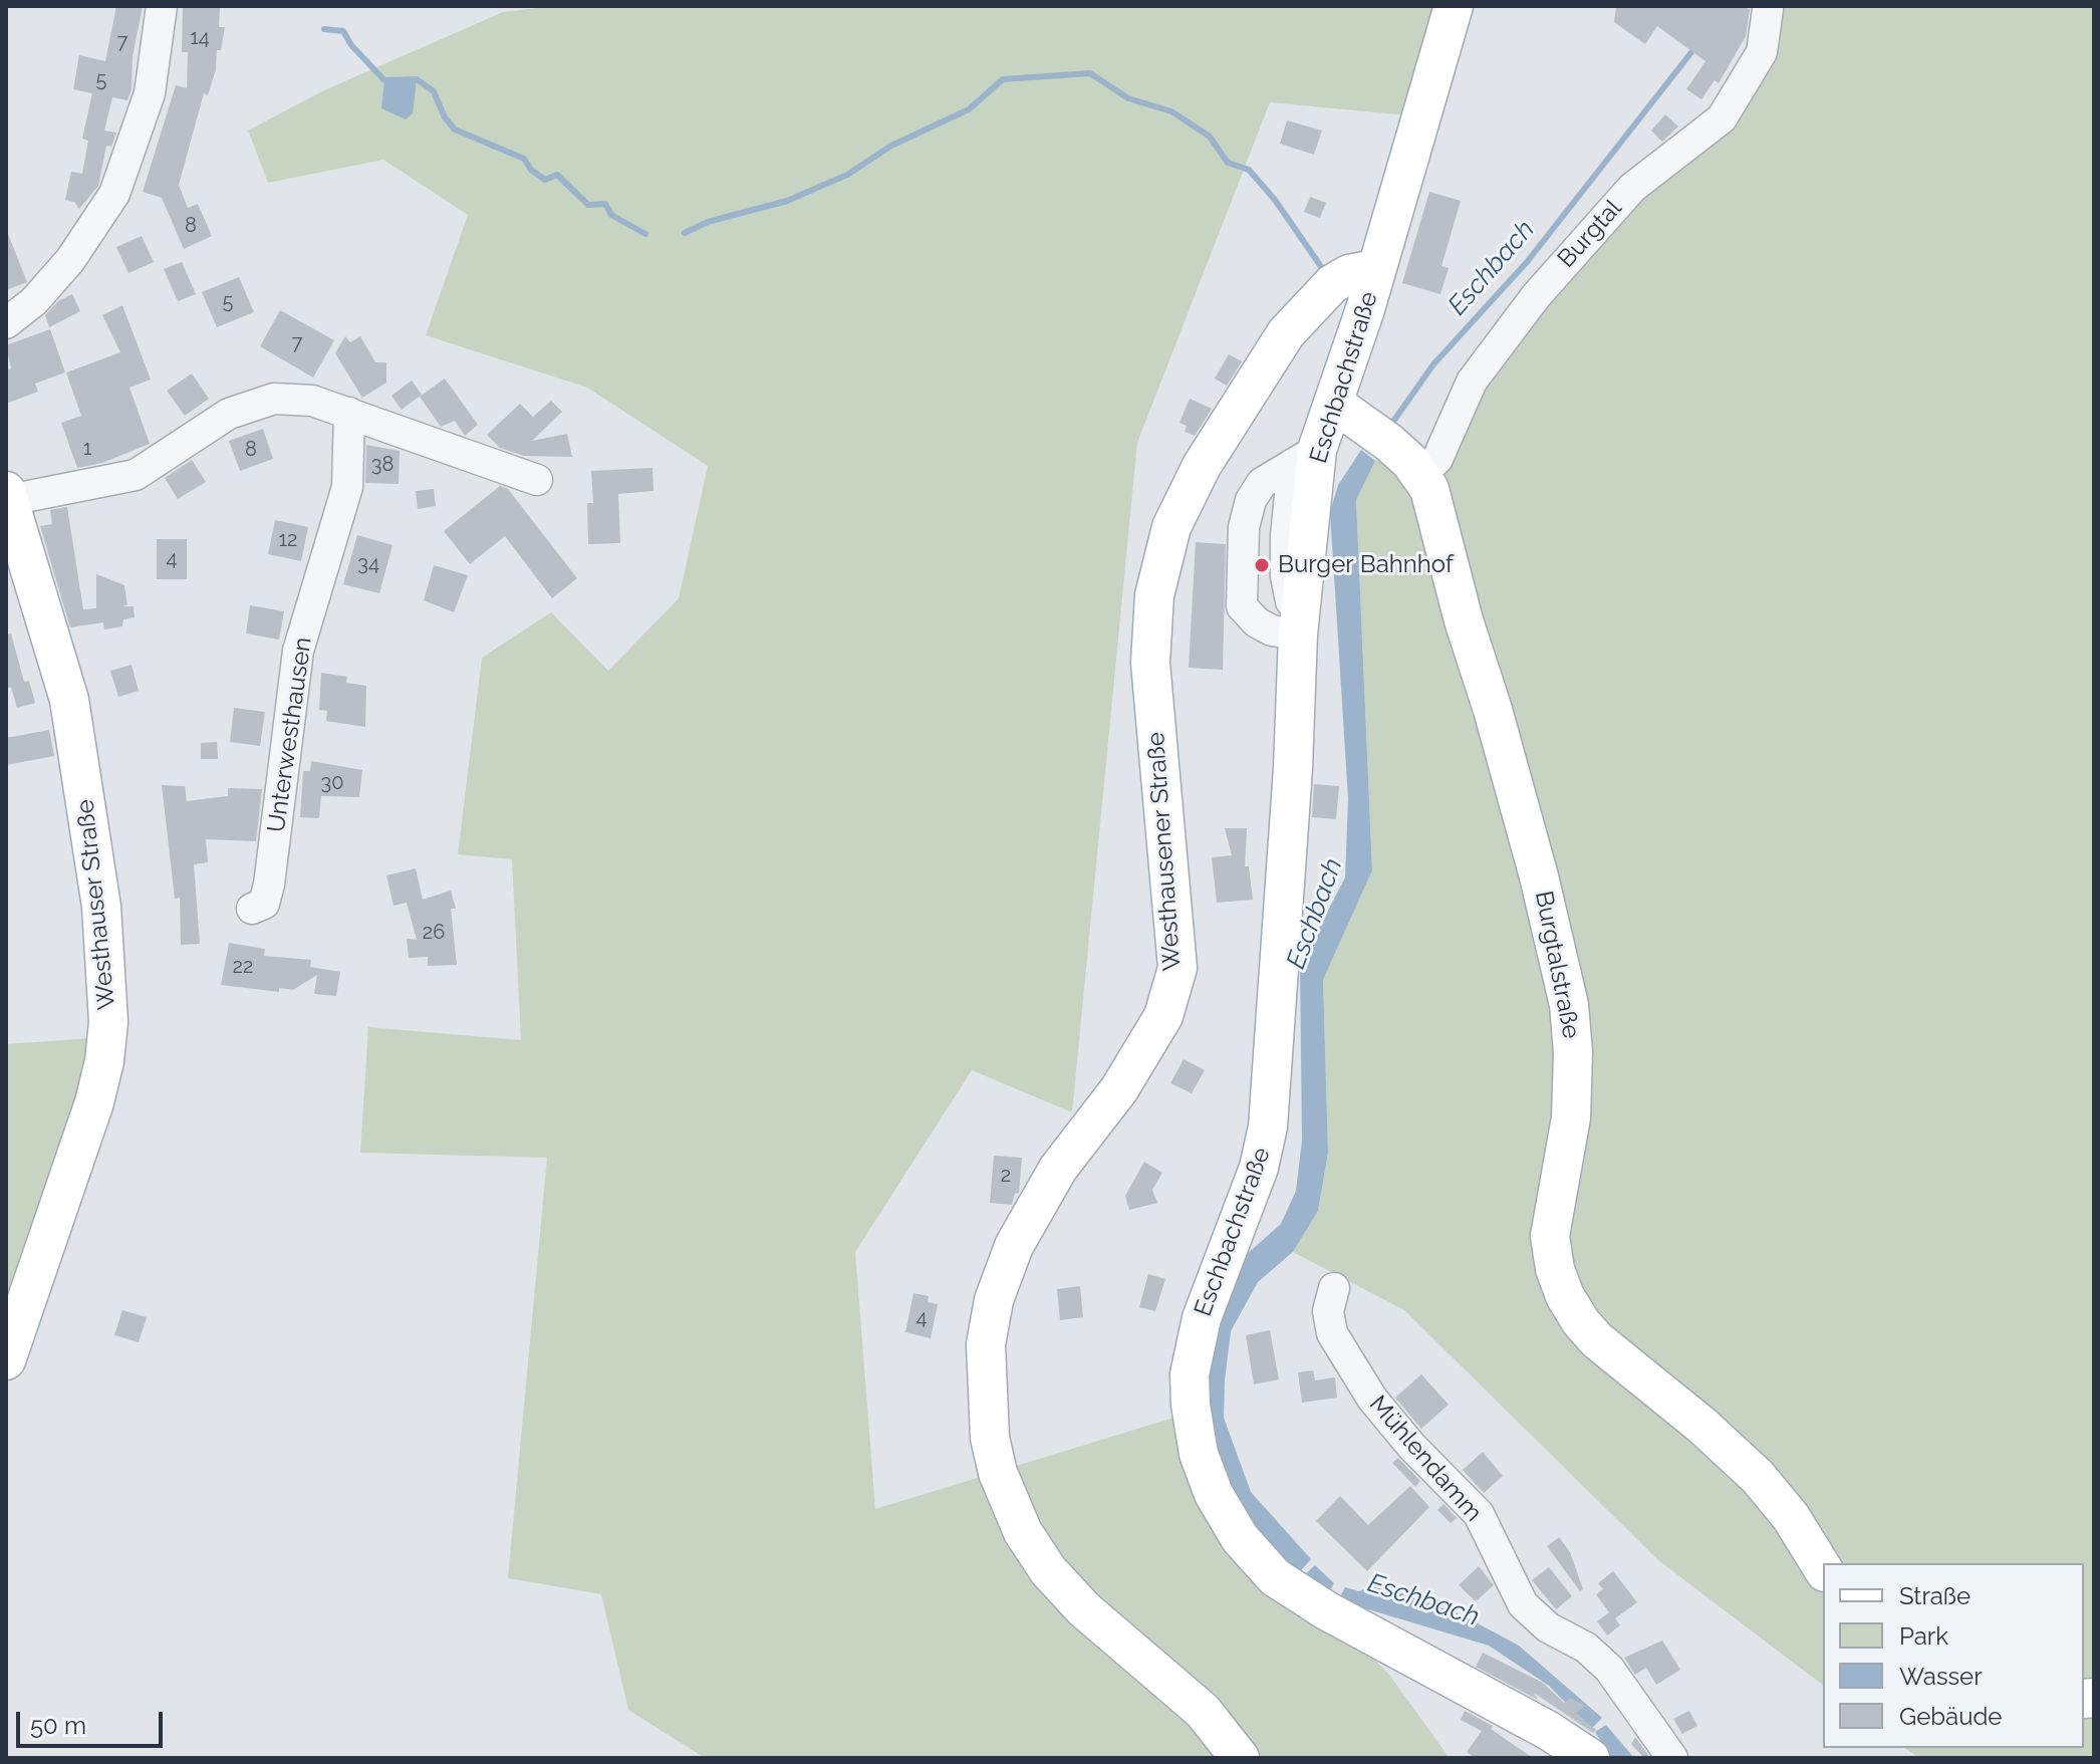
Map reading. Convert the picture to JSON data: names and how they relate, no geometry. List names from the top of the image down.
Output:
{
  "streets": {
    "main road": [
      "Eschbachstraße",
      "Westhausener Straße",
      "Westhauser Straße",
      "Burgtalstraße"
    ],
    "street": ["Burgtal", "Unterwesthausen", "Mühlendamm"]
  },
  "crossings": [
    ["Burgtal", "Burgtalstraße"],
    ["Eschbachstraße", "Westhausener Straße"],
    ["Eschbachstraße", "Burgtalstraße"]
  ],
  "water": ["Eschbach"],
  "places": ["Burger Bahnhof"],
  "house_numbers": [
    "14",
    "7",
    "5",
    "8",
    "5",
    "7",
    "1",
    "8",
    "38",
    "12",
    "4",
    "34",
    "30",
    "26",
    "22",
    "2",
    "4"
  ],
  "legend": [
    "Straße",
    "Park",
    "Wasser",
    "Gebäude"
  ],
  "scale_bar": "50 m"
}
